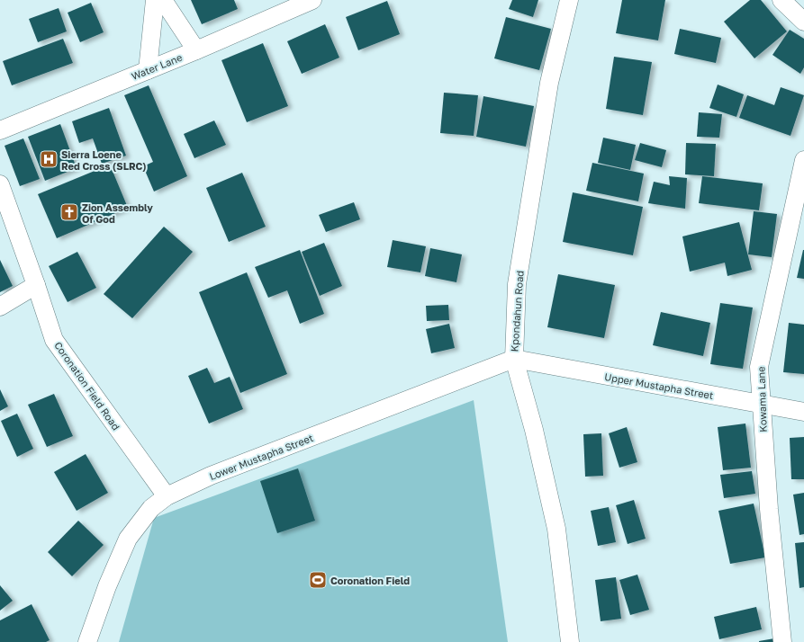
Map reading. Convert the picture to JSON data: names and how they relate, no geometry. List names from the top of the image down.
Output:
{
  "streets": {
    "street": [
      "Water Lane",
      "Kpondahun Road",
      "Coronation Field Road",
      "Upper Mustapha Street",
      "Kowama Lane",
      "Lower Mustapha Street"
    ]
  },
  "crossings": [
    ["Kpondahun Road", "Upper Mustapha Street"],
    ["Kpondahun Road", "Lower Mustapha Street"],
    ["Coronation Field Road", "Lower Mustapha Street"],
    ["Upper Mustapha Street", "Kowama Lane"],
    ["Upper Mustapha Street", "Lower Mustapha Street"]
  ],
  "places": {
    "hospital": ["Sierra Loene Red Cross (SLRC)"],
    "church": ["Zion Assembly Of God"],
    "sports": ["Coronation Field"]
  }
}
